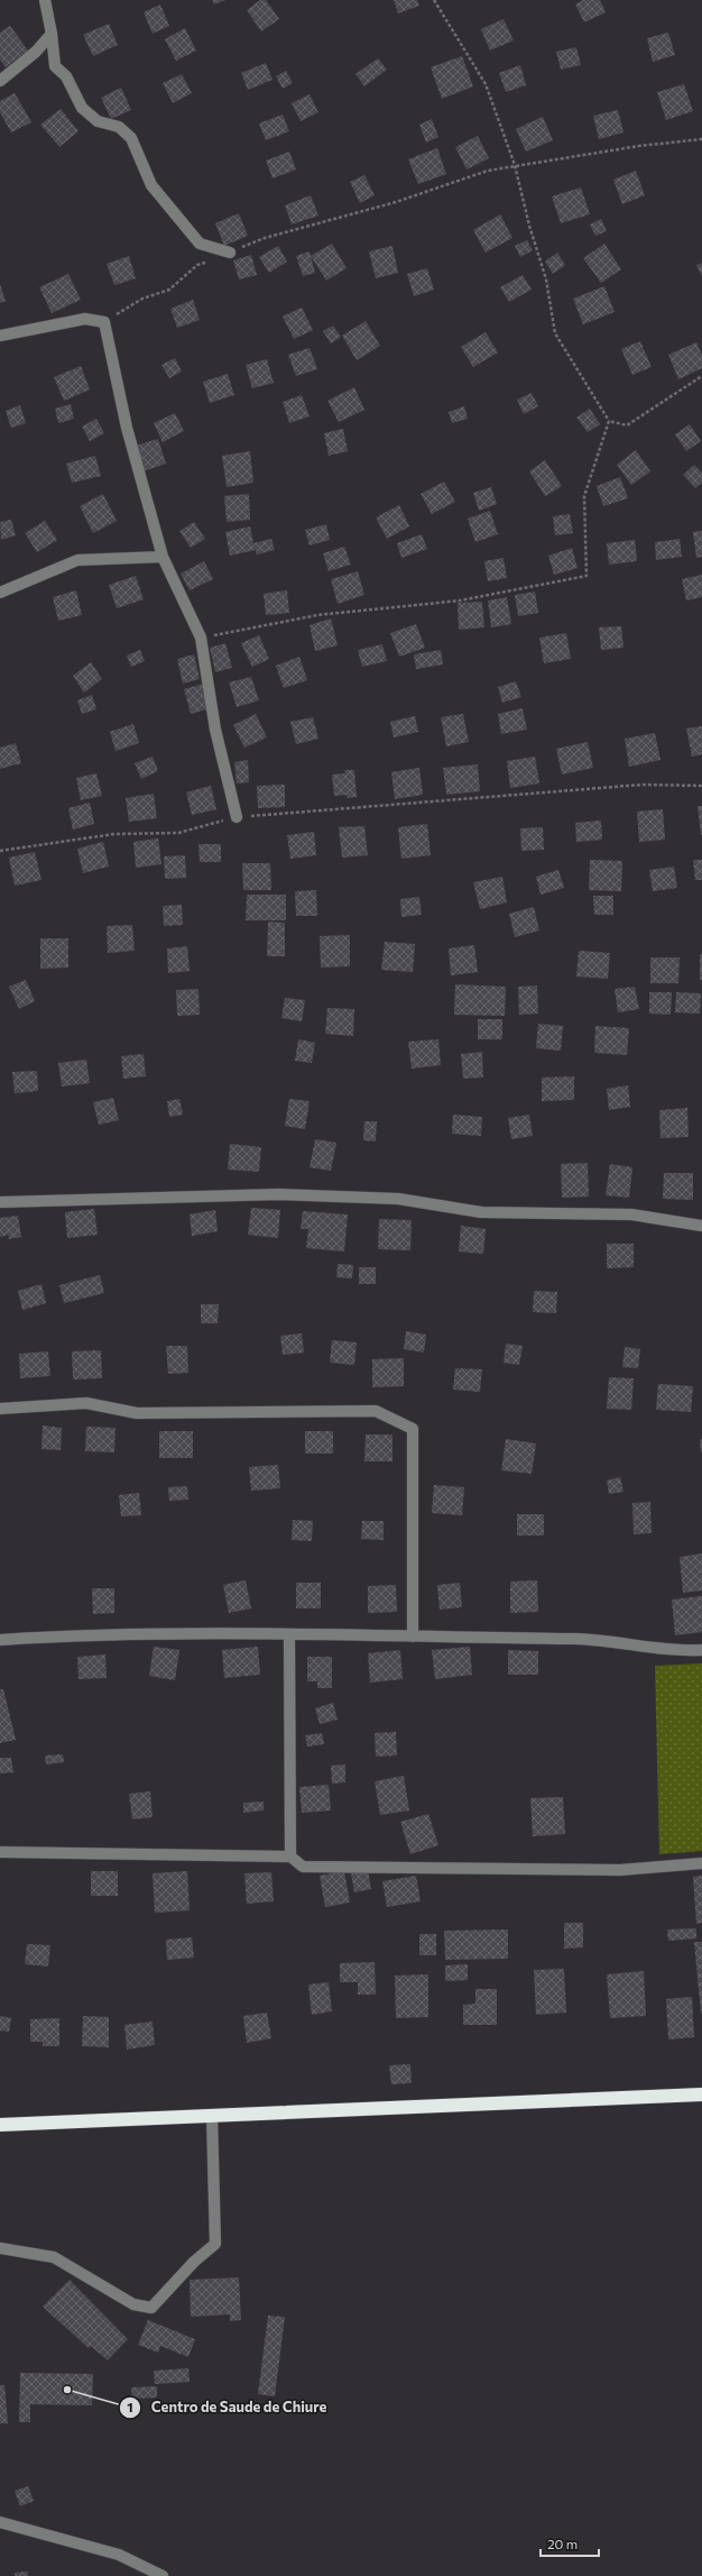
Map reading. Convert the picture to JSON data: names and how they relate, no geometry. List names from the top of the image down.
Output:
{
  "places": ["Centro de Saude de Chiure"],
  "scale_bar": "20 m"
}
